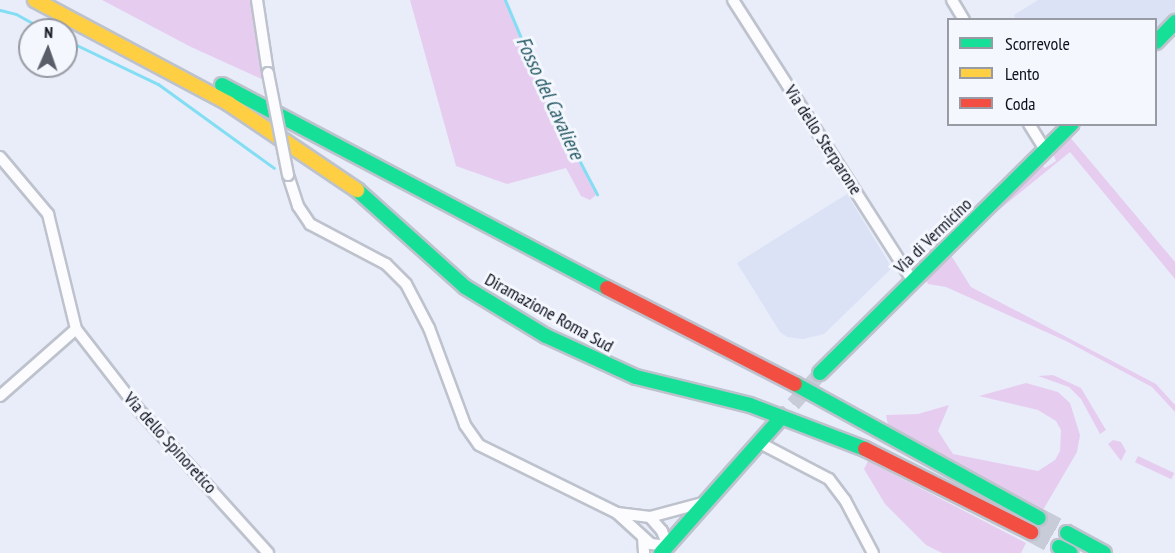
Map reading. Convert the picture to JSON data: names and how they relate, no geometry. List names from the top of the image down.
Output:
{
  "streets": {
    "main road": ["Via di Vermicino", "Diramazione Roma Sud"],
    "street": ["Via dello Sterparone", "Via dello Spinoretico"]
  },
  "crossings": [
    ["Via dello Sterparone", "Via di Vermicino"]
  ],
  "water": ["Fosso del Cavaliere"],
  "legend": ["Scorrevole", "Lento", "Coda"],
  "north": "top"
}
